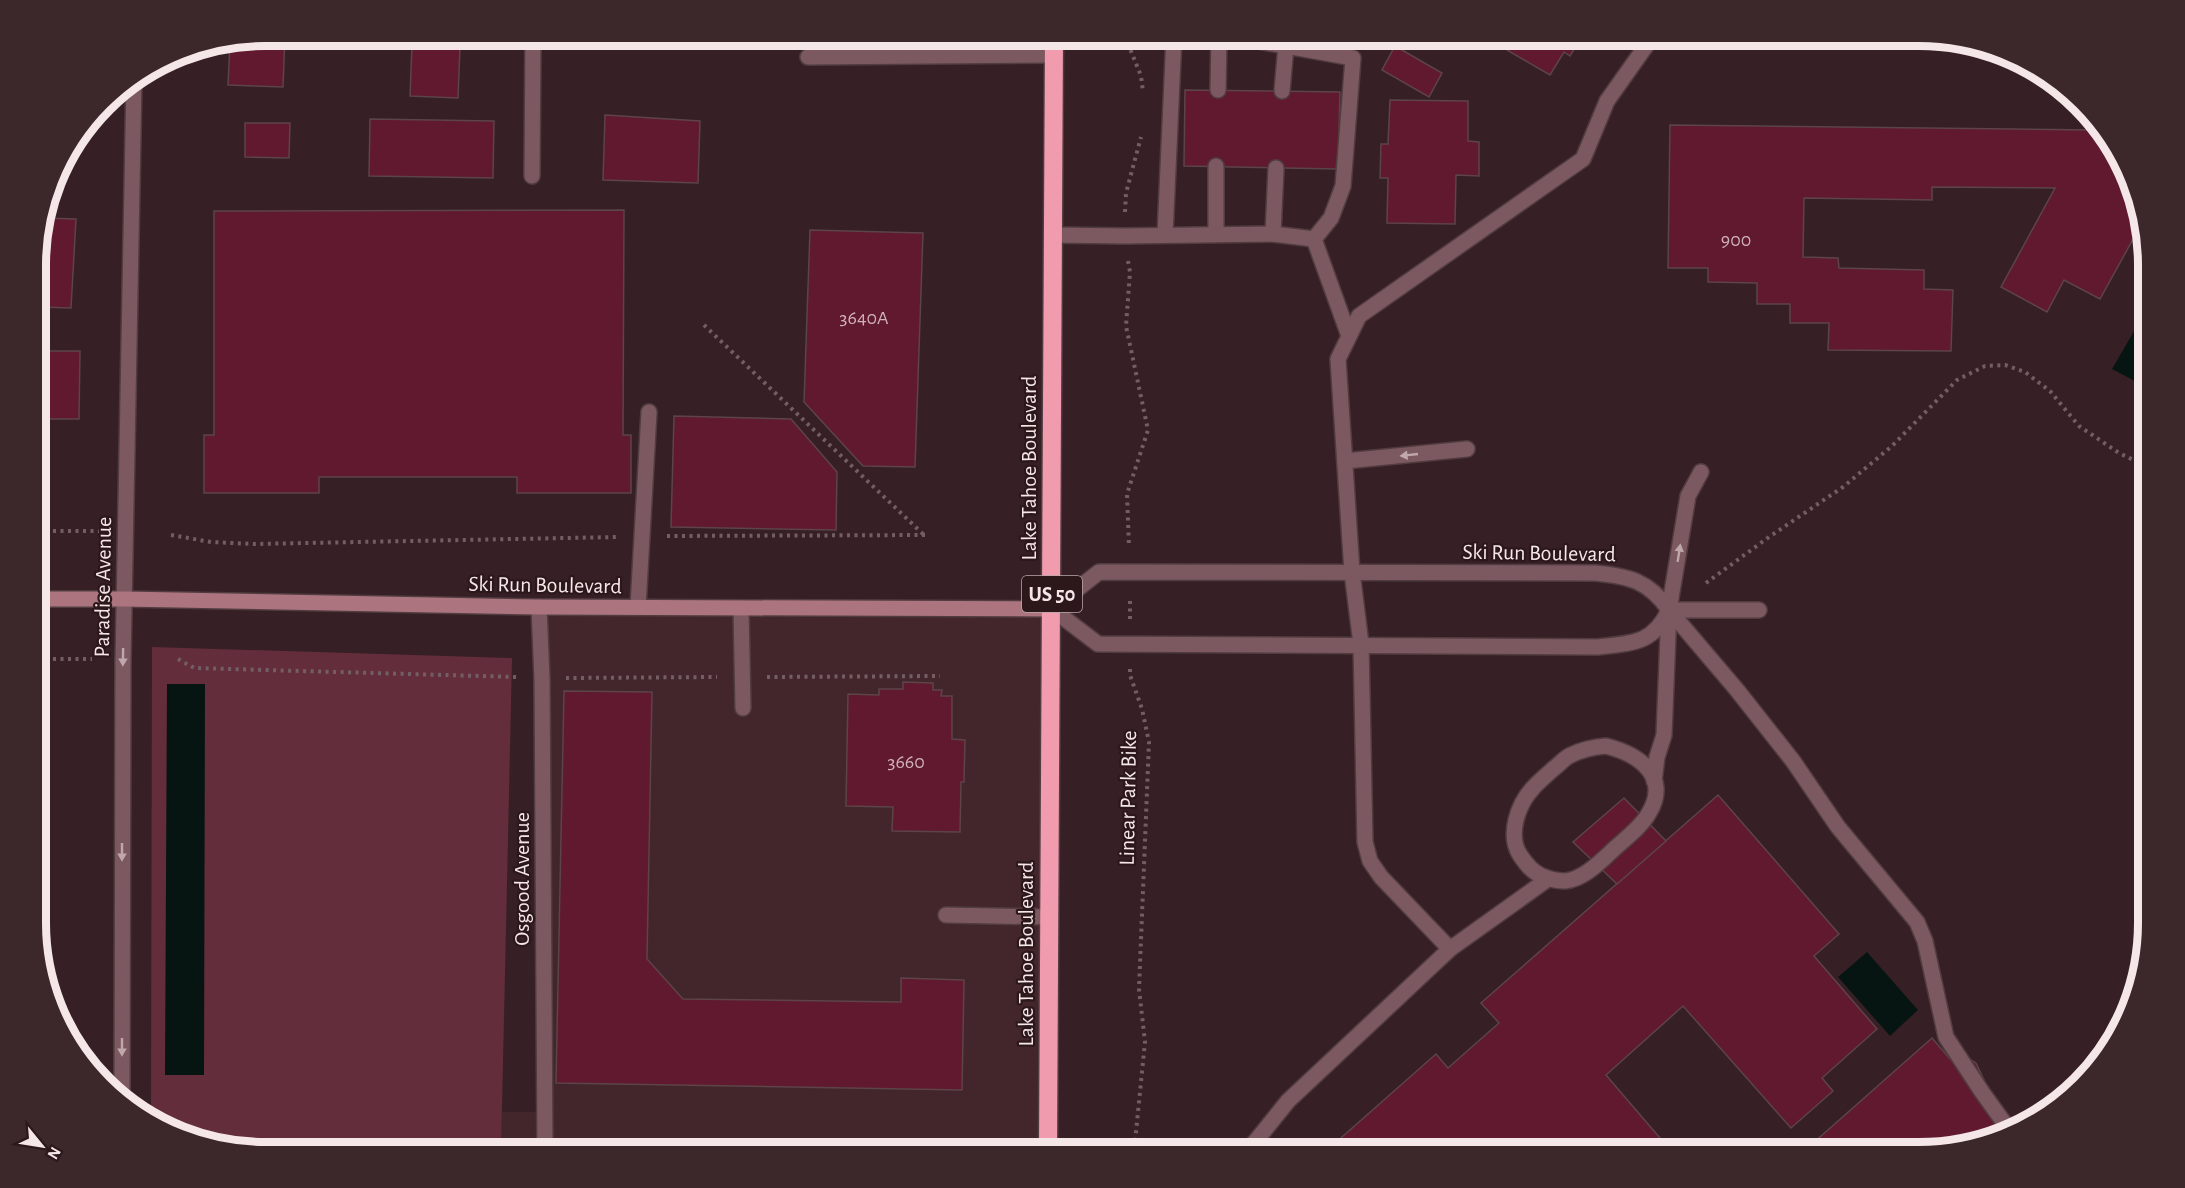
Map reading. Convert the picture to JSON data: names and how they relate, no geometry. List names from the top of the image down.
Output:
{
  "streets": {
    "highway": ["Lake Tahoe Boulevard", "US 50"],
    "main road": ["Ski Run Boulevard"],
    "street": ["Paradise Avenue", "Osgood Avenue"],
    "path": ["Linear Park Bike"]
  },
  "crossings": [
    ["Lake Tahoe Boulevard", "Ski Run Boulevard"],
    ["Ski Run Boulevard", "Paradise Avenue"],
    ["Ski Run Boulevard", "Linear Park Bike"],
    ["Ski Run Boulevard", "Osgood Avenue"]
  ],
  "one_way": ["Paradise Avenue"],
  "house_numbers": ["900", "3640A", "3660"],
  "north": "bottom right"
}
